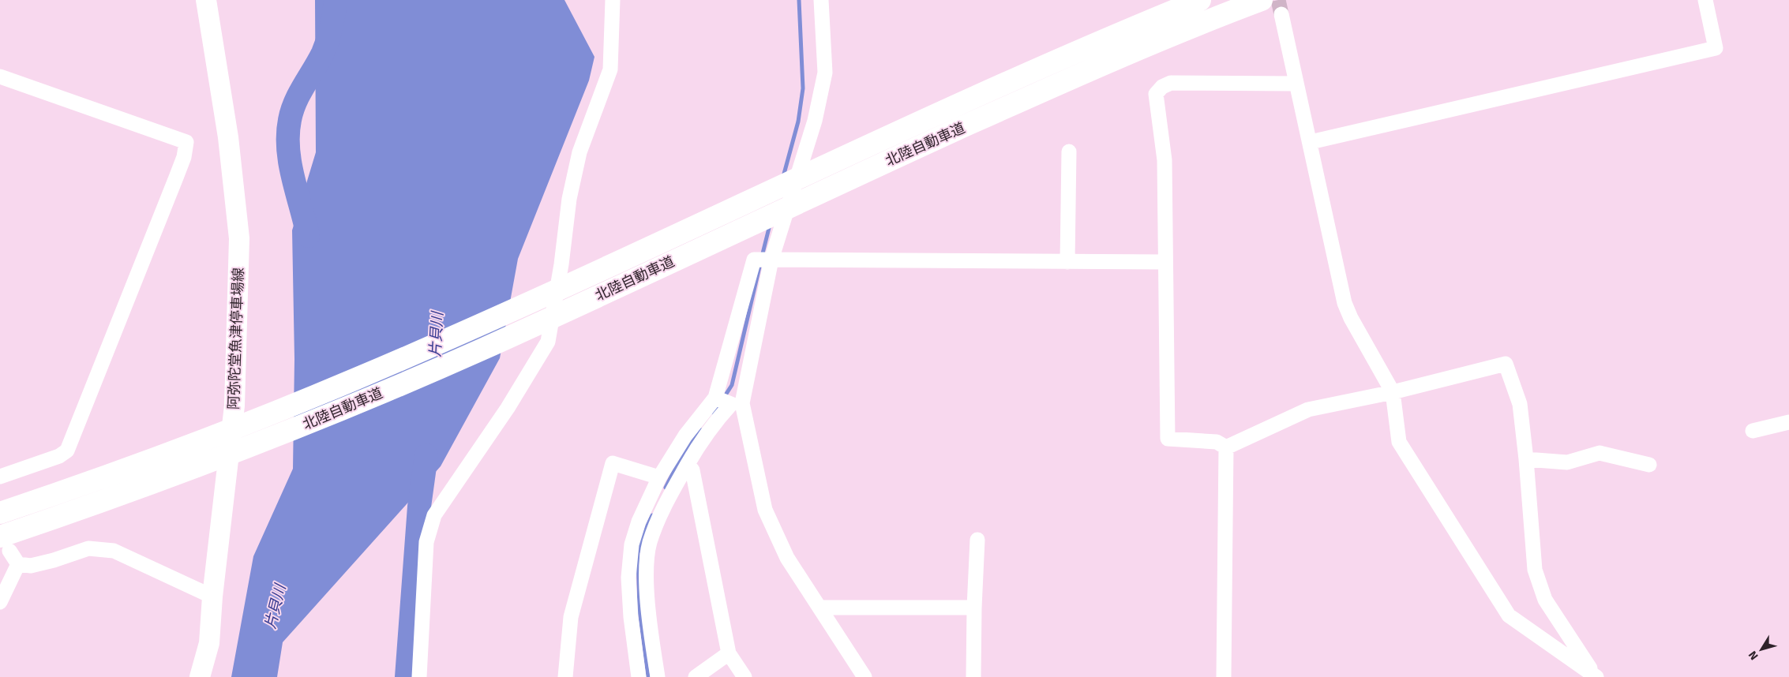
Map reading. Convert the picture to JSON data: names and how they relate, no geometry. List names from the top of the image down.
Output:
{
  "streets": {
    "highway": ["北陸自動車道"],
    "main road": ["阿弥陀堂魚津停車場線"]
  },
  "water": ["片貝川"],
  "north": "bottom left"
}
